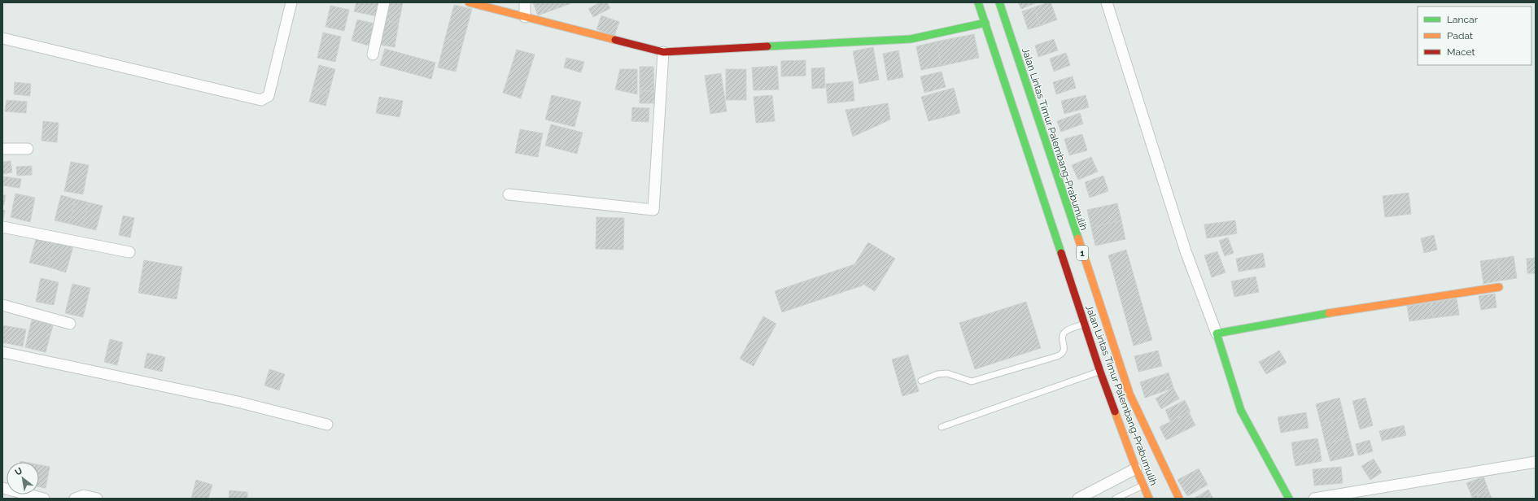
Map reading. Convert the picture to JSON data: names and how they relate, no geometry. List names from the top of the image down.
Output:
{
  "streets": {
    "main road": ["Jalan Lintas Timur Palembang-Prabumulih", "1"]
  },
  "legend": ["Lancar", "Padat", "Macet"],
  "north": "top left"
}
